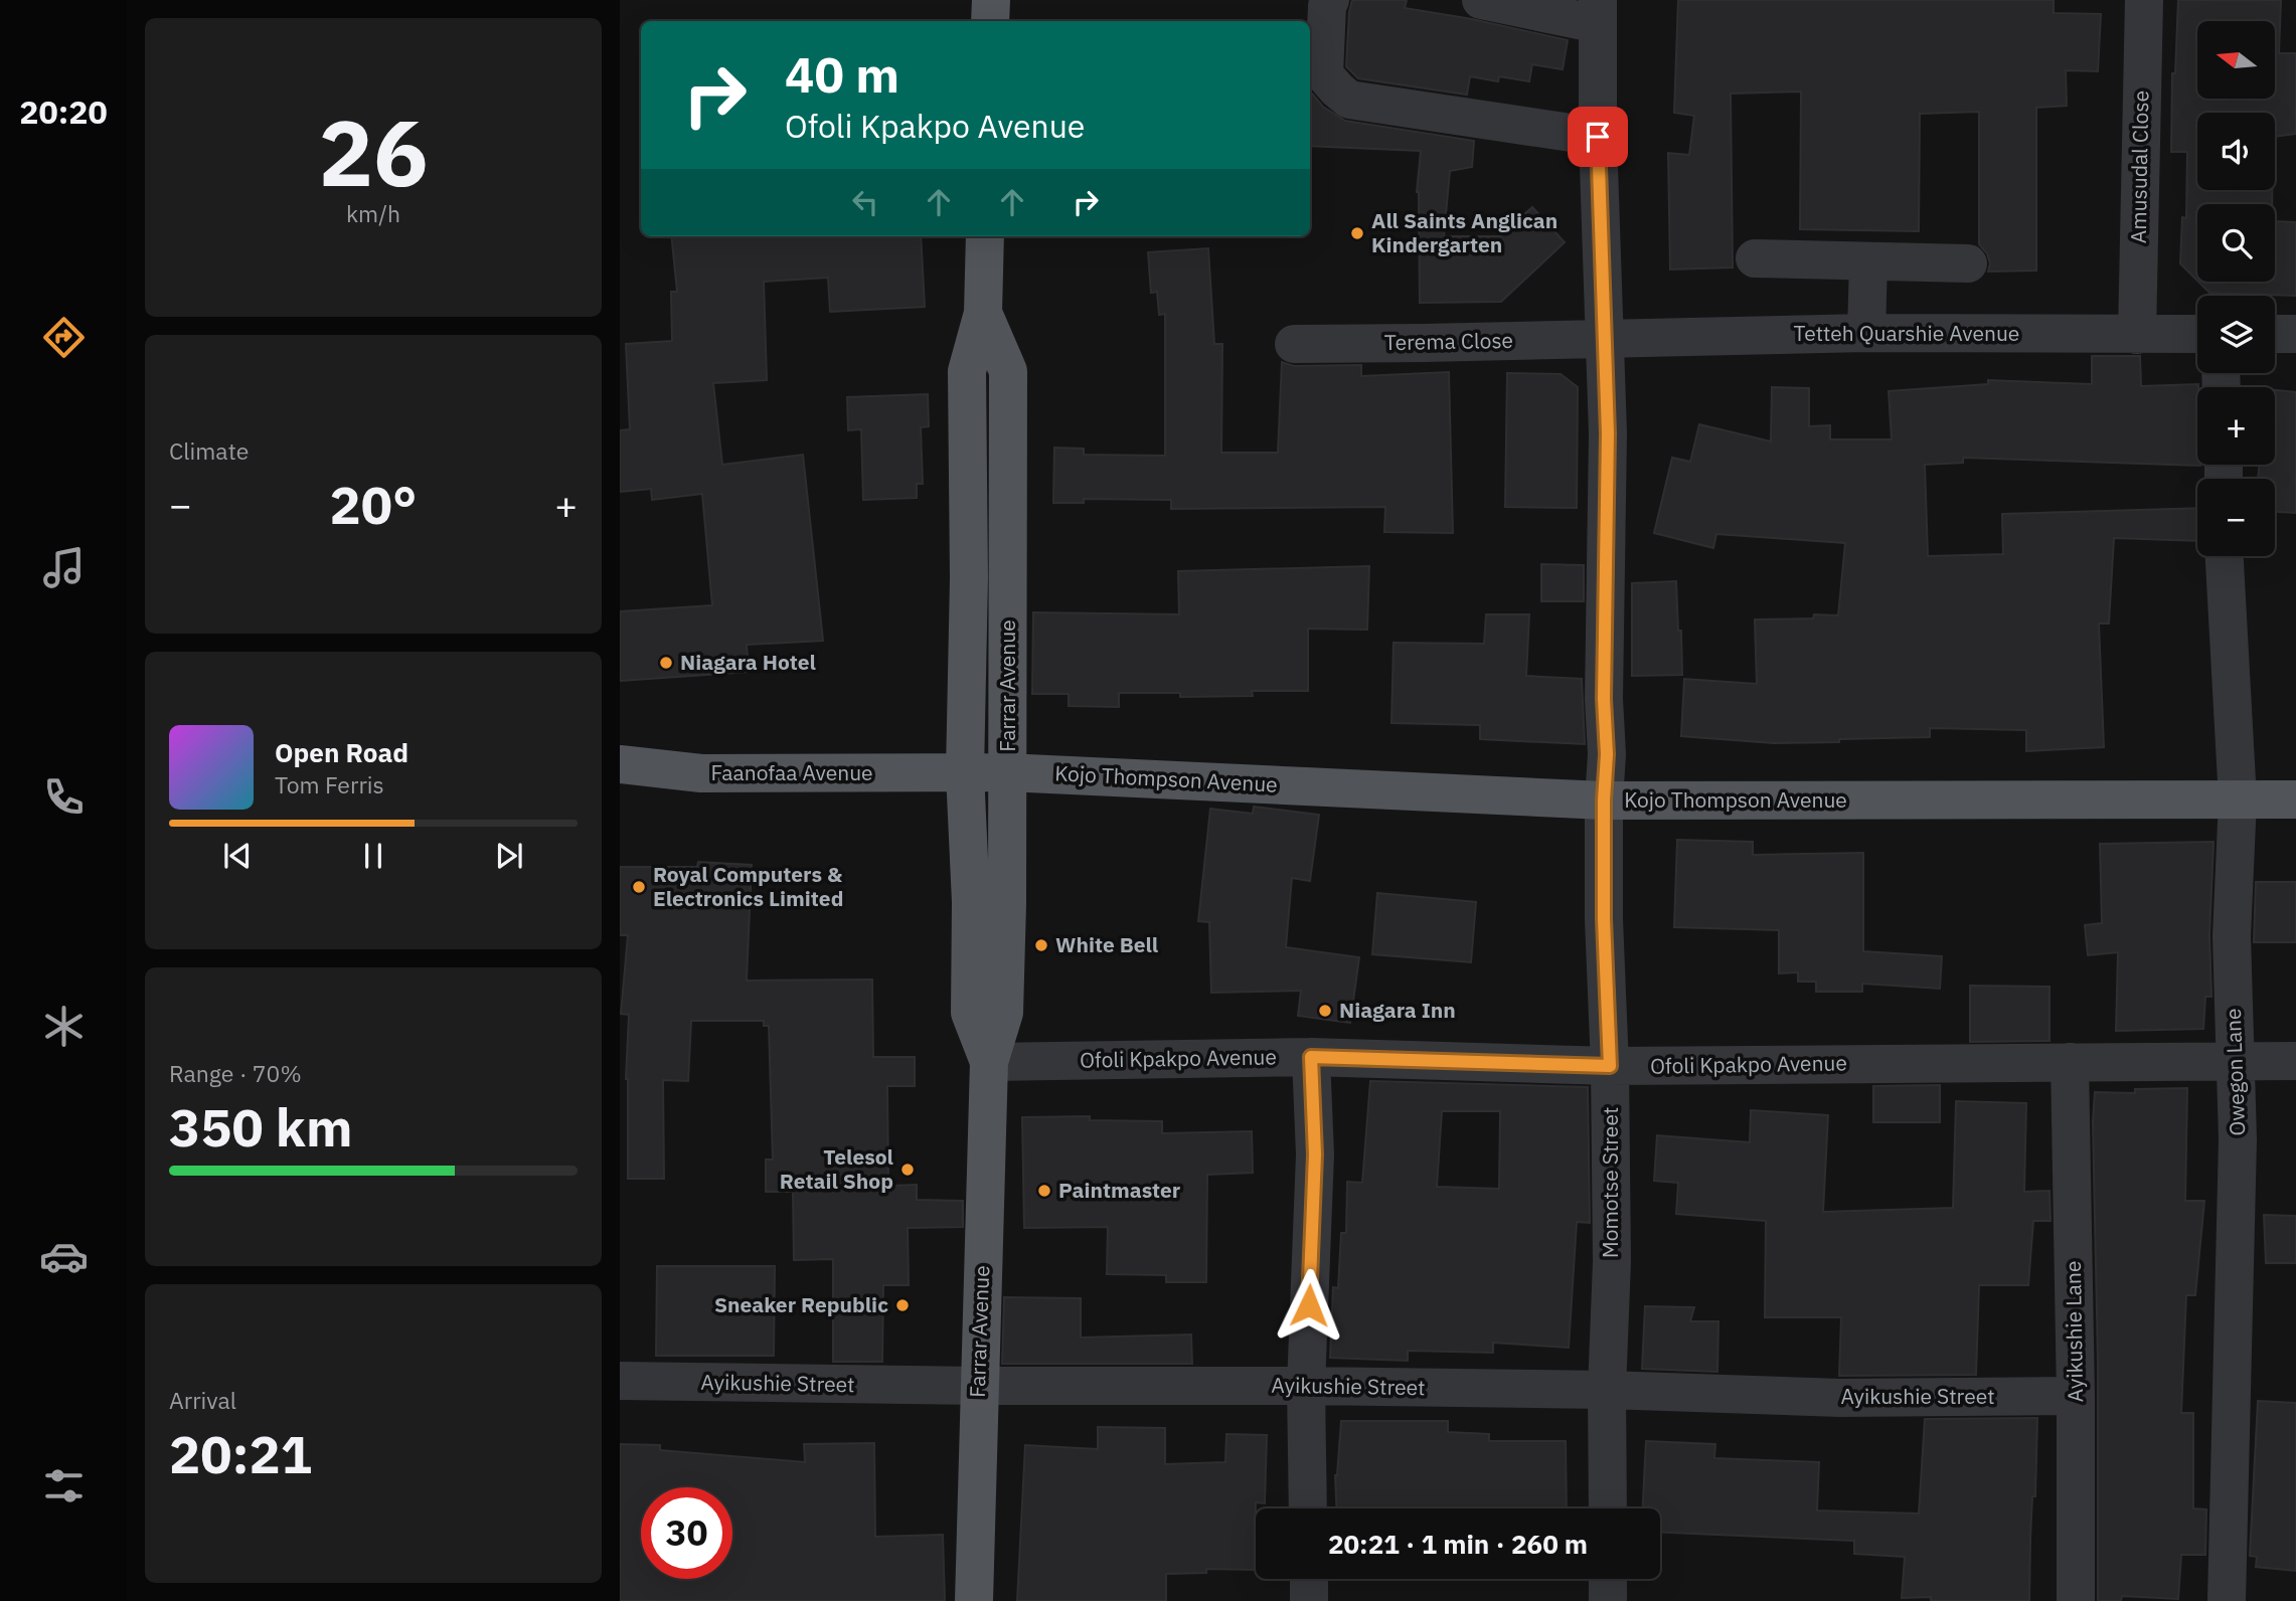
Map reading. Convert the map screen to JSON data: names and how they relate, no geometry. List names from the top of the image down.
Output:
{
  "streets": {
    "main road": ["Farrar Avenue", "Faanofaa Avenue", "Kojo Thompson Avenue"],
    "street": [
      "Amusudal Close",
      "Tetteh Quarshie Avenue",
      "Terema Close",
      "Ofoli Kpakpo Avenue",
      "Owegon Lane",
      "Momotse Street",
      "Ayikushie Lane",
      "Ayikushie Street"
    ]
  },
  "crossings": [
    ["Amusudal Close", "Tetteh Quarshie Avenue"],
    ["Tetteh Quarshie Avenue", "Terema Close"],
    ["Tetteh Quarshie Avenue", "Momotse Street"],
    ["Terema Close", "Momotse Street"],
    ["Farrar Avenue", "Faanofaa Avenue"],
    ["Farrar Avenue", "Kojo Thompson Avenue"],
    ["Farrar Avenue", "Ofoli Kpakpo Avenue"],
    ["Farrar Avenue", "Ayikushie Street"],
    ["Faanofaa Avenue", "Kojo Thompson Avenue"],
    ["Kojo Thompson Avenue", "Owegon Lane"],
    ["Kojo Thompson Avenue", "Momotse Street"],
    ["Ofoli Kpakpo Avenue", "Owegon Lane"],
    ["Ofoli Kpakpo Avenue", "Momotse Street"],
    ["Ofoli Kpakpo Avenue", "Ayikushie Lane"],
    ["Momotse Street", "Ayikushie Street"],
    ["Ayikushie Lane", "Ayikushie Street"]
  ],
  "places": [
    "All Saints Anglican Kindergarten",
    "Niagara Hotel",
    "Royal Computers & Electronics Limited",
    "White Bell",
    "Niagara Inn",
    "Telesol Retail Shop",
    "Paintmaster",
    "Sneaker Republic"
  ],
  "north": "left",
  "page": {
    "tabs": "20:20",
    "tile": [
      ["26", "km/h"],
      "Climate",
      ["Range · 70%", "350 km"],
      ["Arrival", "20:21"]
    ],
    "map_buttons": ["+", "−"],
    "turn": ["40 m", "Ofoli Kpakpo Avenue"],
    "heat": ["−", "20°", "+"],
    "song": ["Open Road", "Tom Ferris"],
    "limit": "30",
    "trip": "20:21 · 1 min · 260 m"
  }
}
